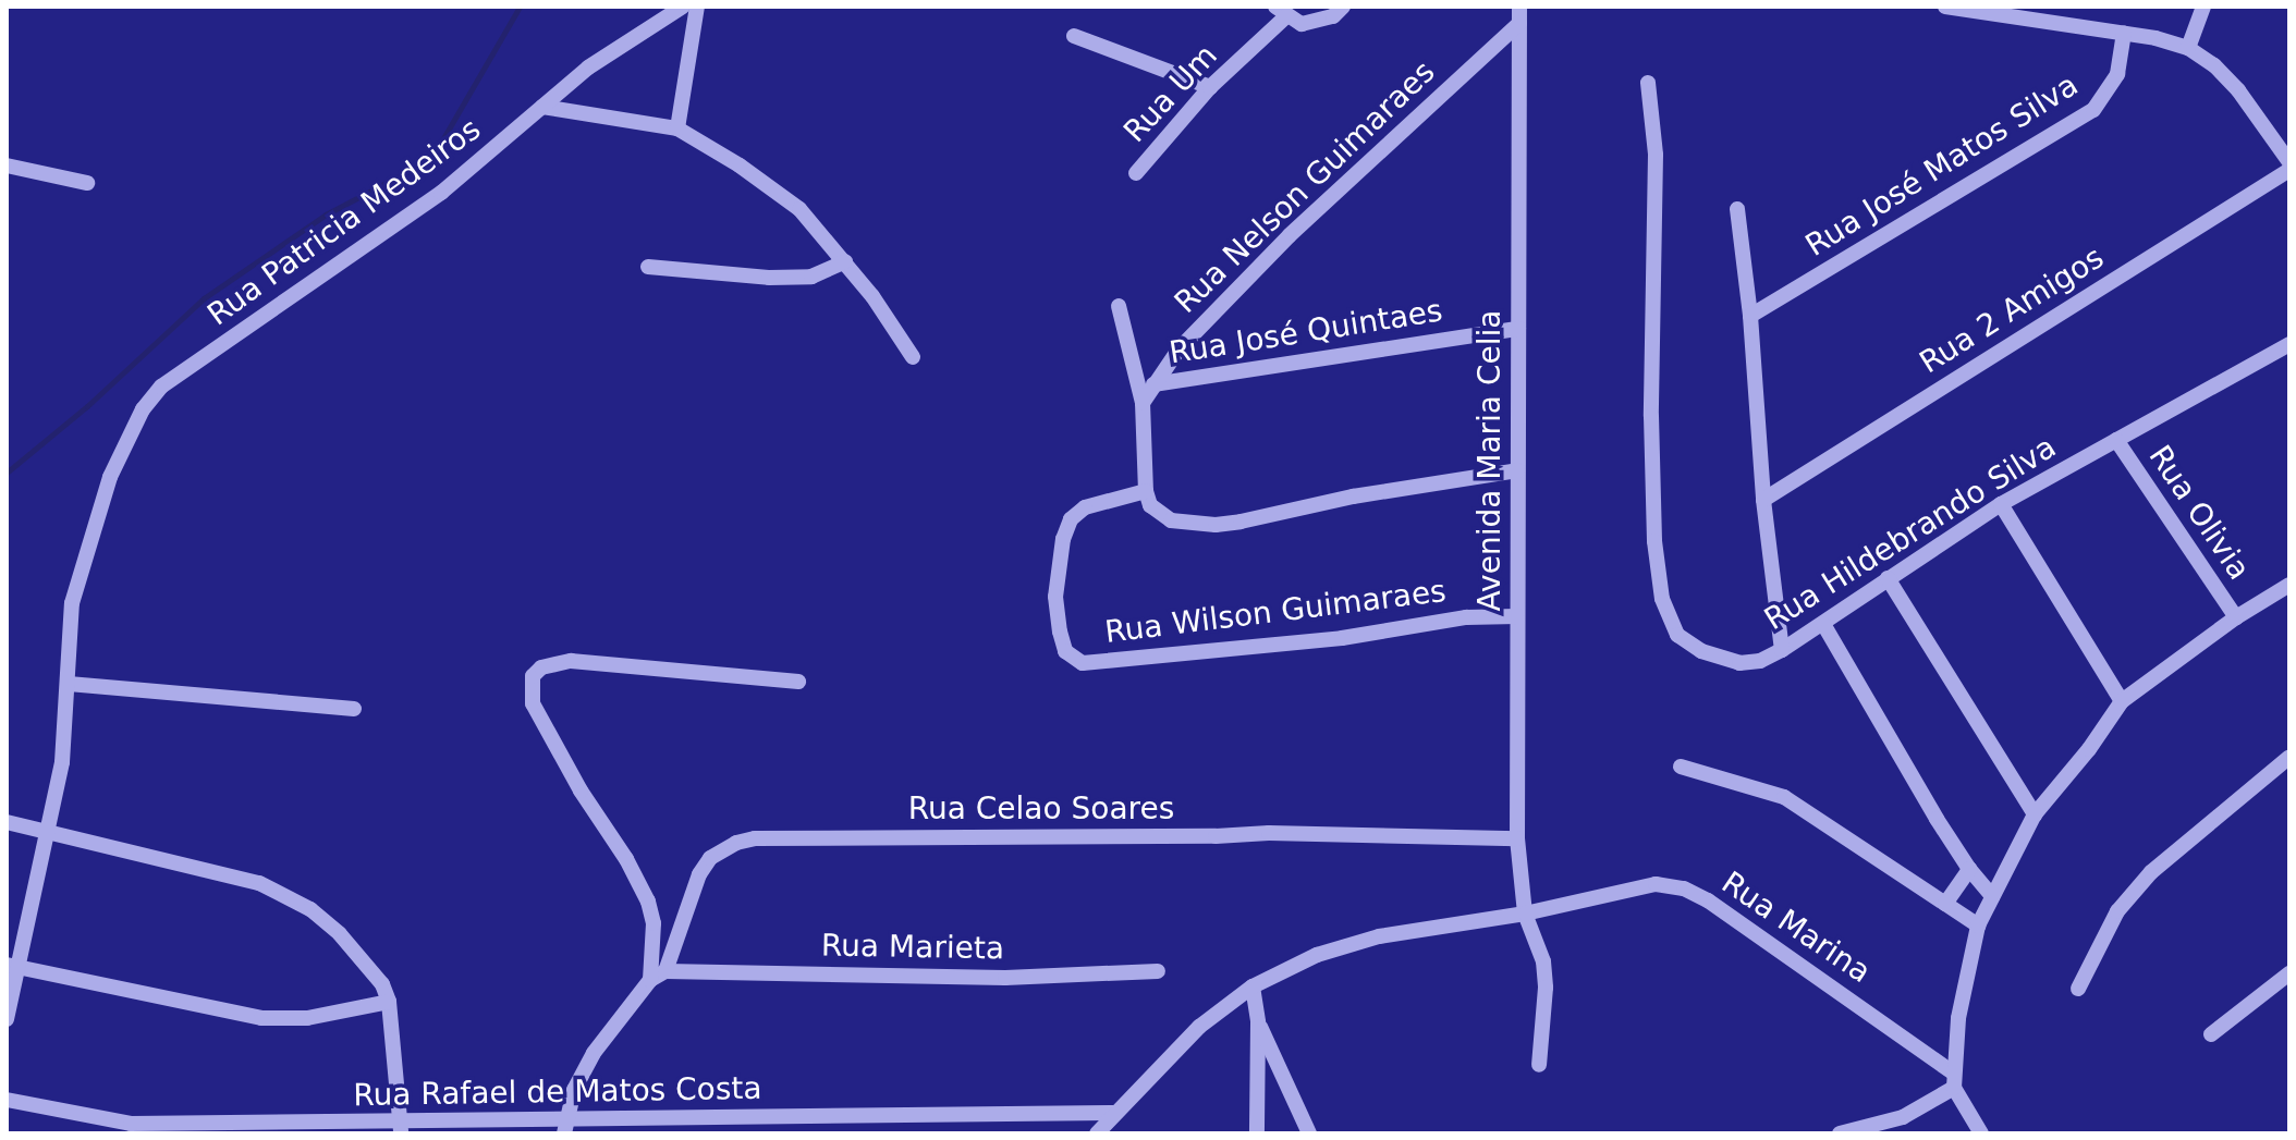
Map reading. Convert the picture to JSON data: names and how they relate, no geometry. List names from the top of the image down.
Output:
{
  "streets": {
    "street": [
      "Rua Um",
      "Rua José Matos Silva",
      "Rua Nelson Guimaraes",
      "Rua Patricia Medeiros",
      "Rua 2 Amigos",
      "Rua José Quintaes",
      "Avenida Maria Celia",
      "Rua Olivia",
      "Rua Hildebrando Silva",
      "Rua Wilson Guimaraes",
      "Rua Celao Soares",
      "Rua Marina",
      "Rua Marieta",
      "Rua Rafael de Matos Costa"
    ]
  },
  "crossings": [
    ["Rua Nelson Guimaraes", "Rua José Quintaes"],
    ["Rua Nelson Guimaraes", "Avenida Maria Celia"],
    ["Rua José Quintaes", "Avenida Maria Celia"],
    ["Avenida Maria Celia", "Rua Wilson Guimaraes"],
    ["Avenida Maria Celia", "Rua Celao Soares"],
    ["Avenida Maria Celia", "Rua Marina"],
    ["Rua Olivia", "Rua Hildebrando Silva"],
    ["Rua Celao Soares", "Rua Marieta"],
    ["Rua Marina", "Rua Rafael de Matos Costa"]
  ]
}
